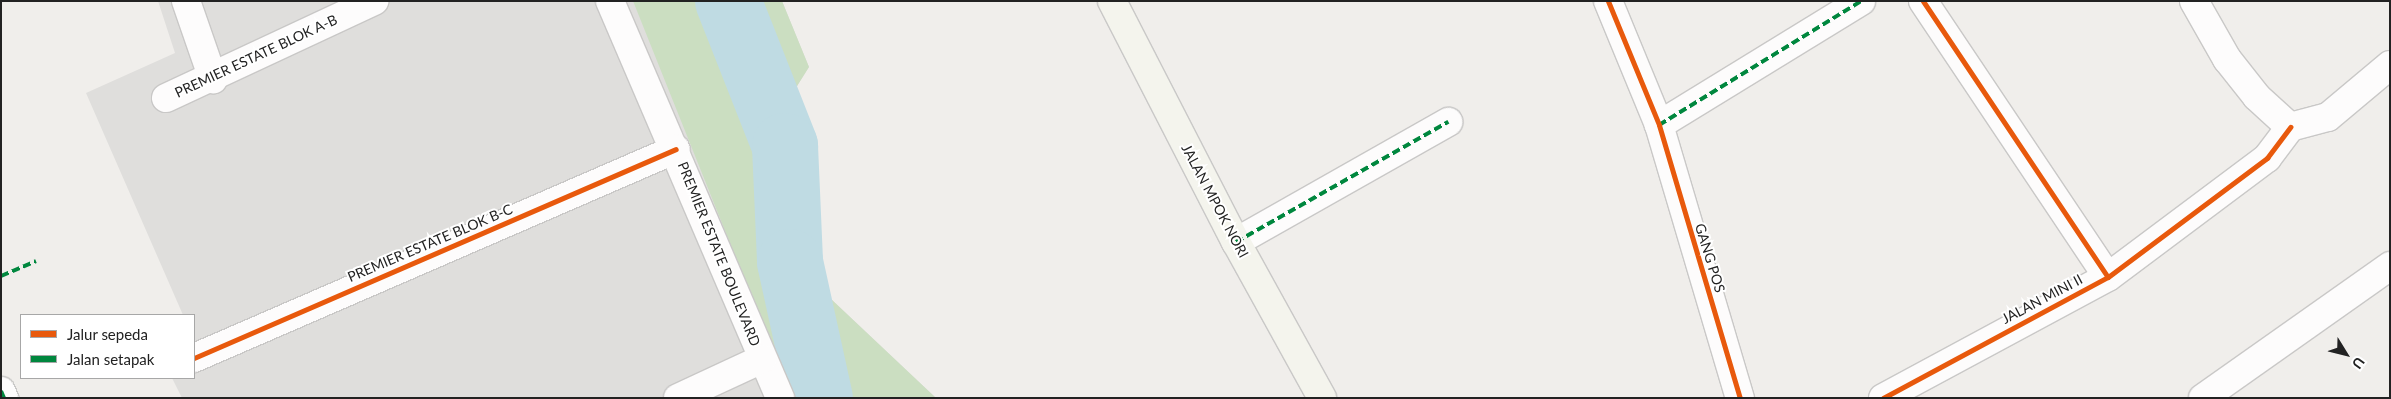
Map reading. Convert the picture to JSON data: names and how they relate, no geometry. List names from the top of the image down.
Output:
{
  "streets": {
    "main road": ["JALAN MPOK NORI"],
    "street": [
      "PREMIER ESTATE BLOK A-B",
      "PREMIER ESTATE BLOK B-C",
      "PREMIER ESTATE BOULEVARD",
      "GANG POS",
      "JALAN MINI II"
    ]
  },
  "crossings": [
    ["PREMIER ESTATE BLOK B-C", "PREMIER ESTATE BOULEVARD"]
  ],
  "legend": ["Jalur sepeda", "Jalan setapak"],
  "north": "bottom right"
}
